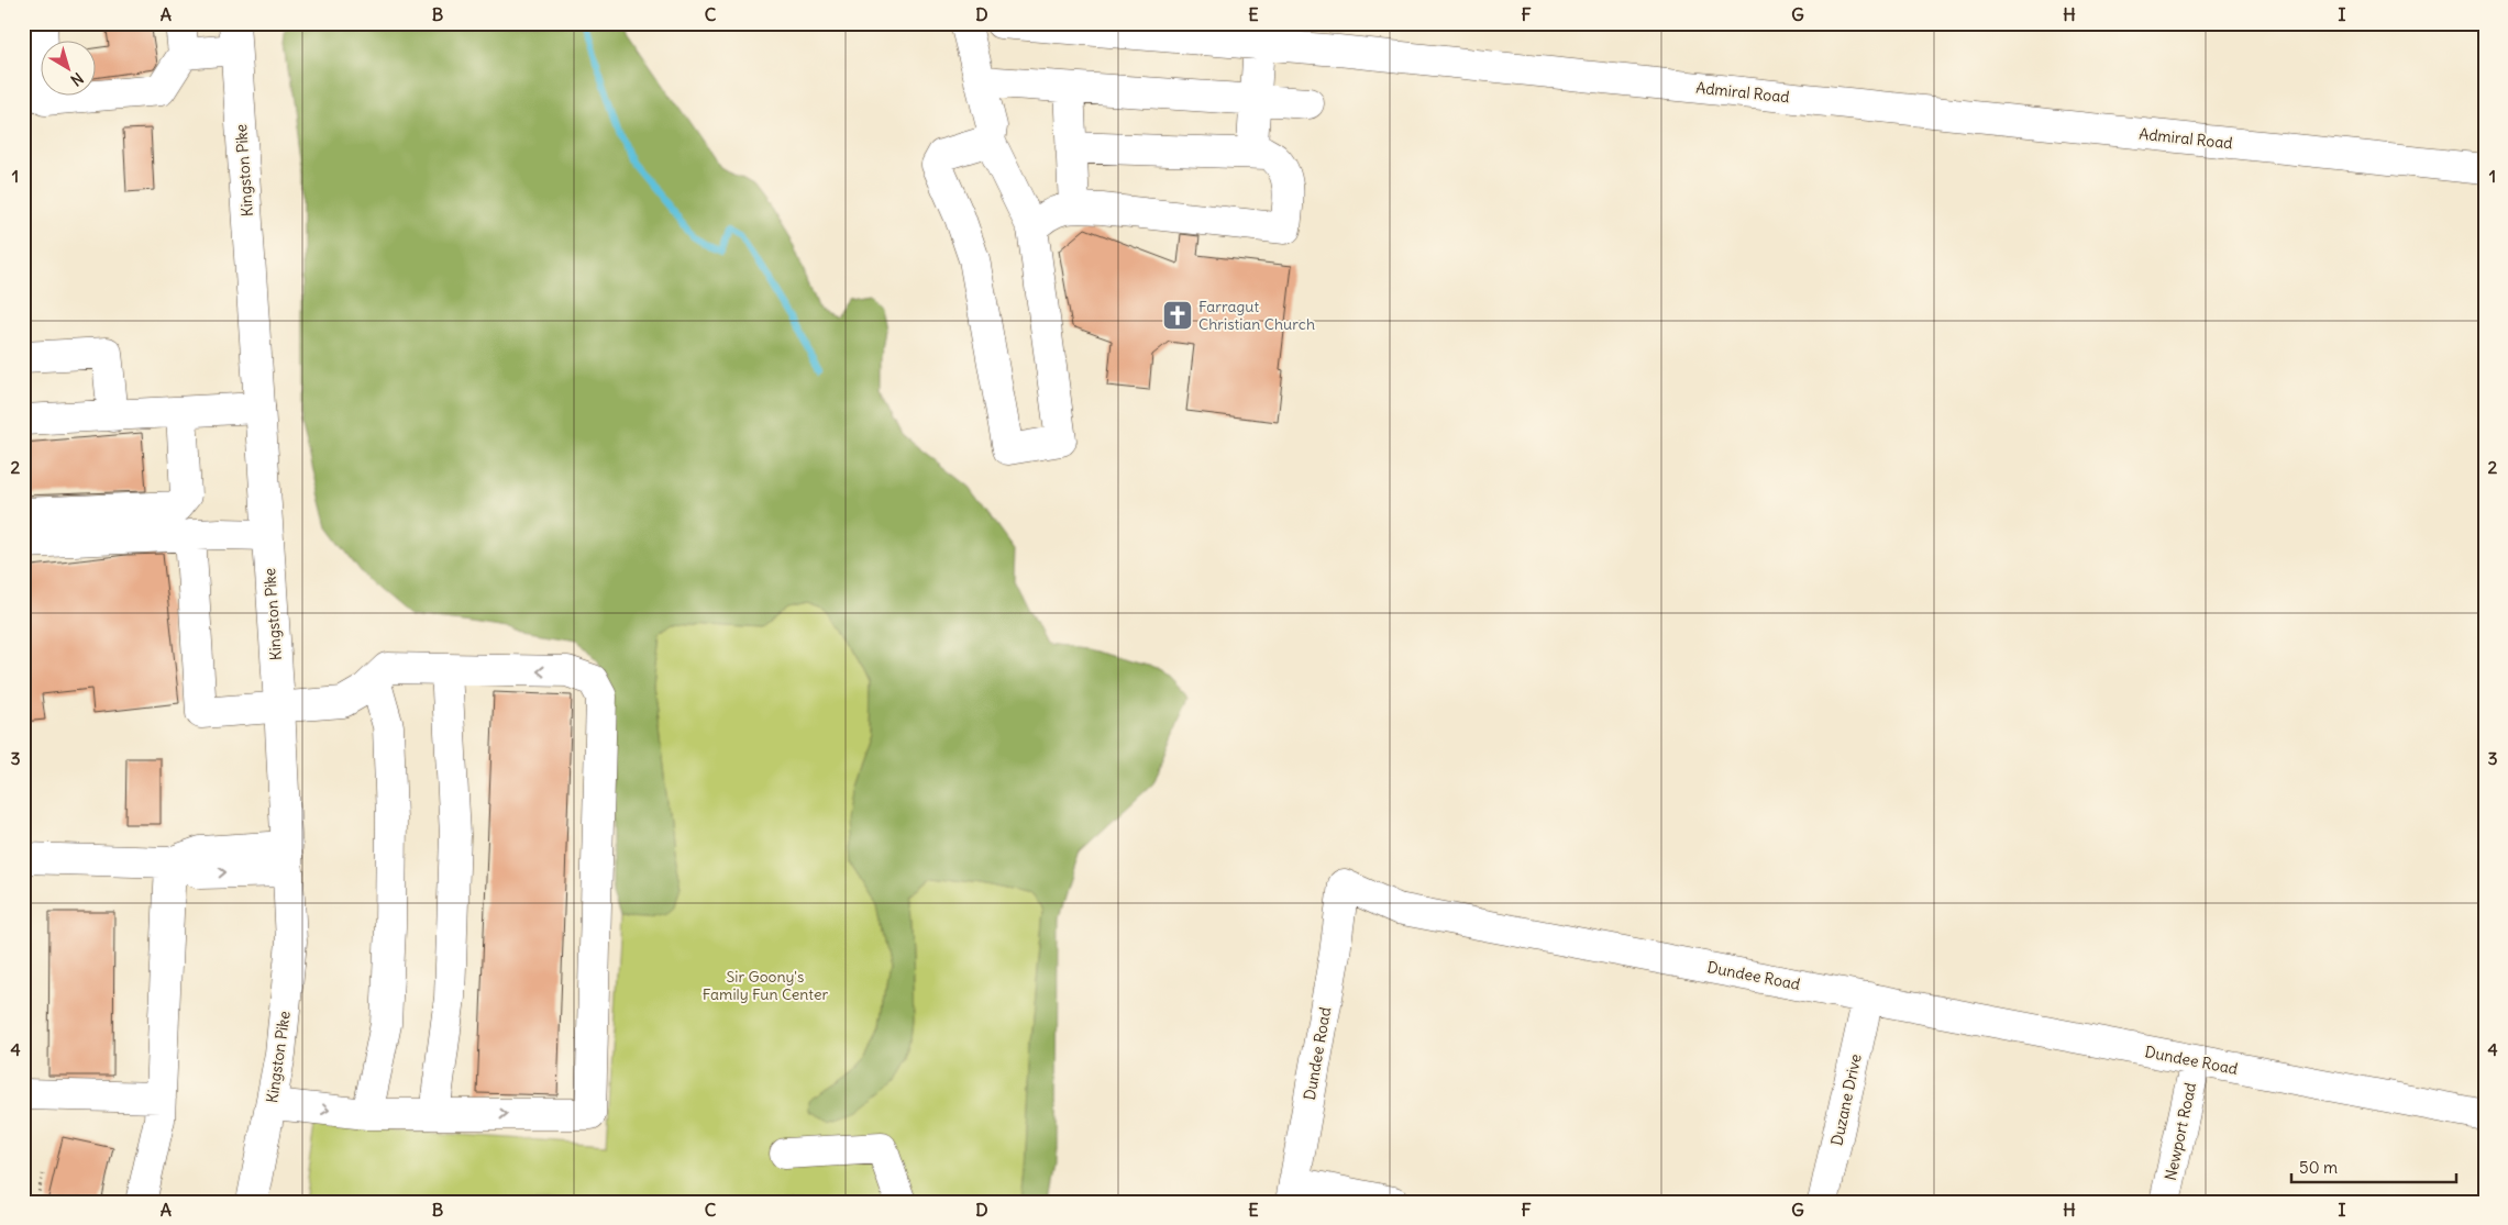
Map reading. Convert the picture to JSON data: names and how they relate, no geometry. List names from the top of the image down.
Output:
{
  "streets": {
    "street": [
      "Admiral Road",
      "Kingston Pike",
      "Dundee Road",
      "Duzane Drive",
      "Newport Road"
    ]
  },
  "crossings": [
    ["Dundee Road", "Duzane Drive"],
    ["Dundee Road", "Newport Road"]
  ],
  "parks": ["Sir Goony's Family Fun Center"],
  "places": {
    "church": ["Farragut Christian Church"]
  },
  "scale_bar": "50 m",
  "north": "bottom right",
  "grid": {
    "columns": [
      "A",
      "B",
      "C",
      "D",
      "E",
      "F",
      "G",
      "H",
      "I"
    ],
    "rows": [
      "1",
      "2",
      "3",
      "4"
    ]
  }
}
